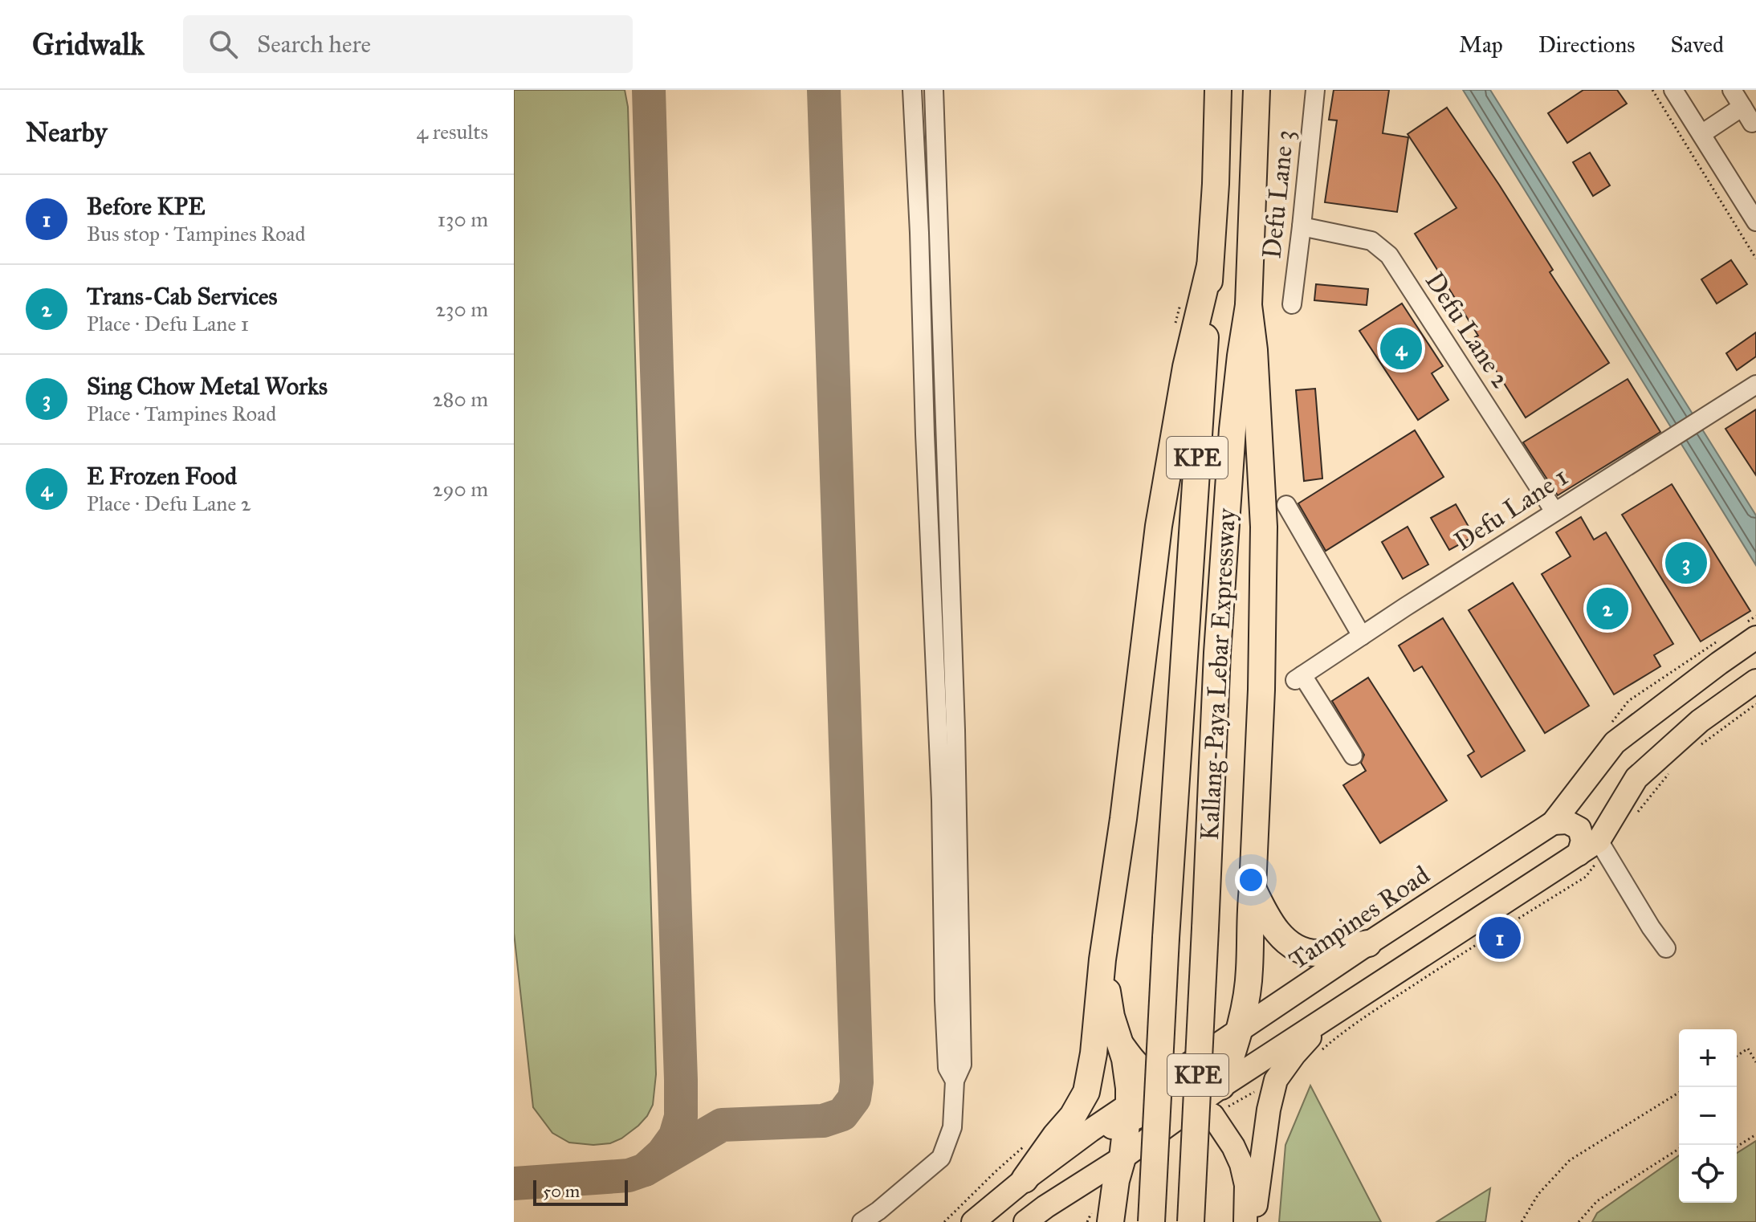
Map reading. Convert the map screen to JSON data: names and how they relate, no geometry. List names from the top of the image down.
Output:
{
  "streets": {
    "highway": ["KPE", "Kallang-Paya Lebar Expressway"],
    "main road": ["Tampines Road"],
    "street": ["Defu Lane 3", "Defu Lane 2", "Defu Lane 1"]
  },
  "crossings": [
    ["Defu Lane 3", "Defu Lane 2"],
    ["Defu Lane 2", "Defu Lane 1"]
  ],
  "scale_bar": "50 m",
  "page": {
    "header": "Gridwalk",
    "search": "Search here",
    "nav": ["Map", "Directions", "Saved"],
    "heading": ["Nearby", "4 results"],
    "list": [
      {
        "mark": "1",
        "name": "Before KPE",
        "note": "Bus stop · Tampines Road",
        "value": "130 m"
      },
      {
        "mark": "2",
        "name": "Trans-Cab Services",
        "note": "Place · Defu Lane 1",
        "value": "230 m"
      },
      {
        "mark": "3",
        "name": "Sing Chow Metal Works",
        "note": "Place · Tampines Road",
        "value": "280 m"
      },
      {
        "mark": "4",
        "name": "E Frozen Food",
        "note": "Place · Defu Lane 2",
        "value": "290 m"
      }
    ],
    "pins": [
      "4",
      "3",
      "2",
      "1"
    ],
    "map_buttons": ["+", "−"],
    "scale": "50 m"
  }
}
